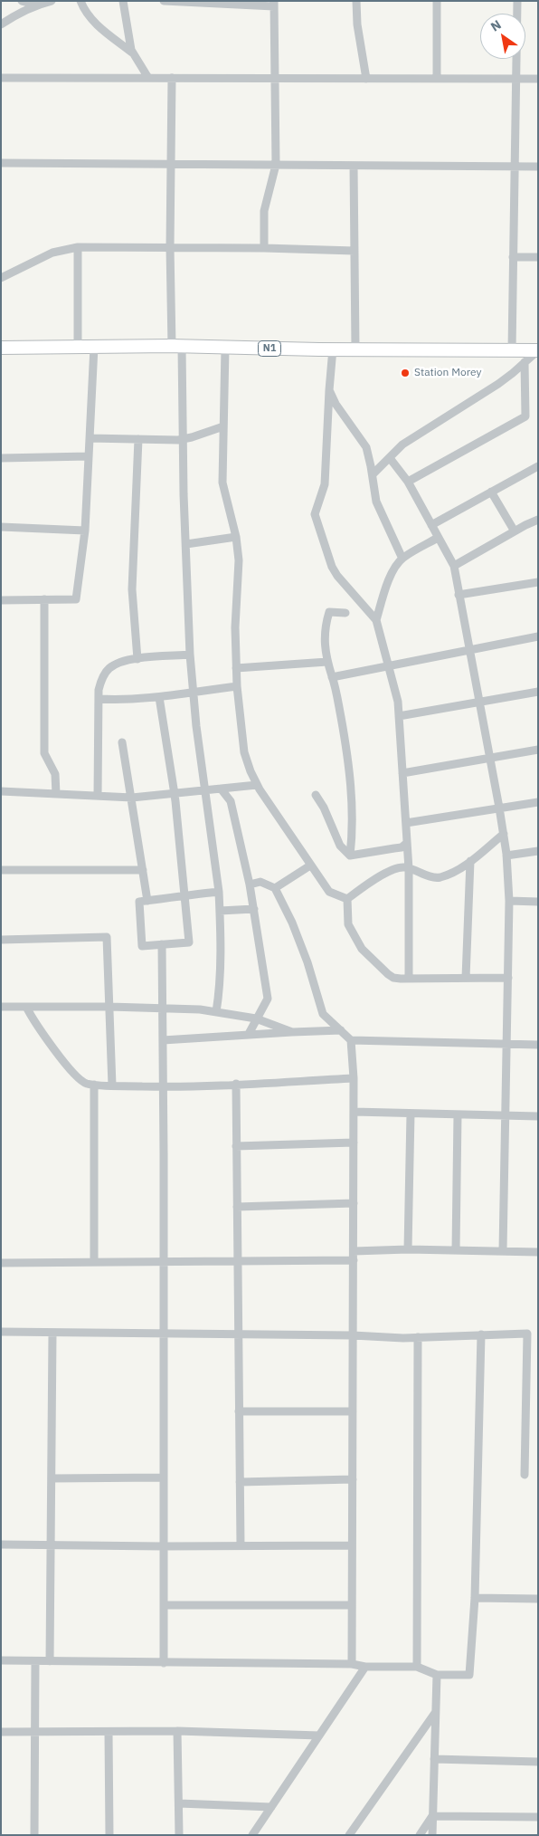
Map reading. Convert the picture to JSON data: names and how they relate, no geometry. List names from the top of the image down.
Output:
{
  "streets": {
    "main road": ["N1"]
  },
  "places": ["Station Morey"],
  "north": "top left"
}
